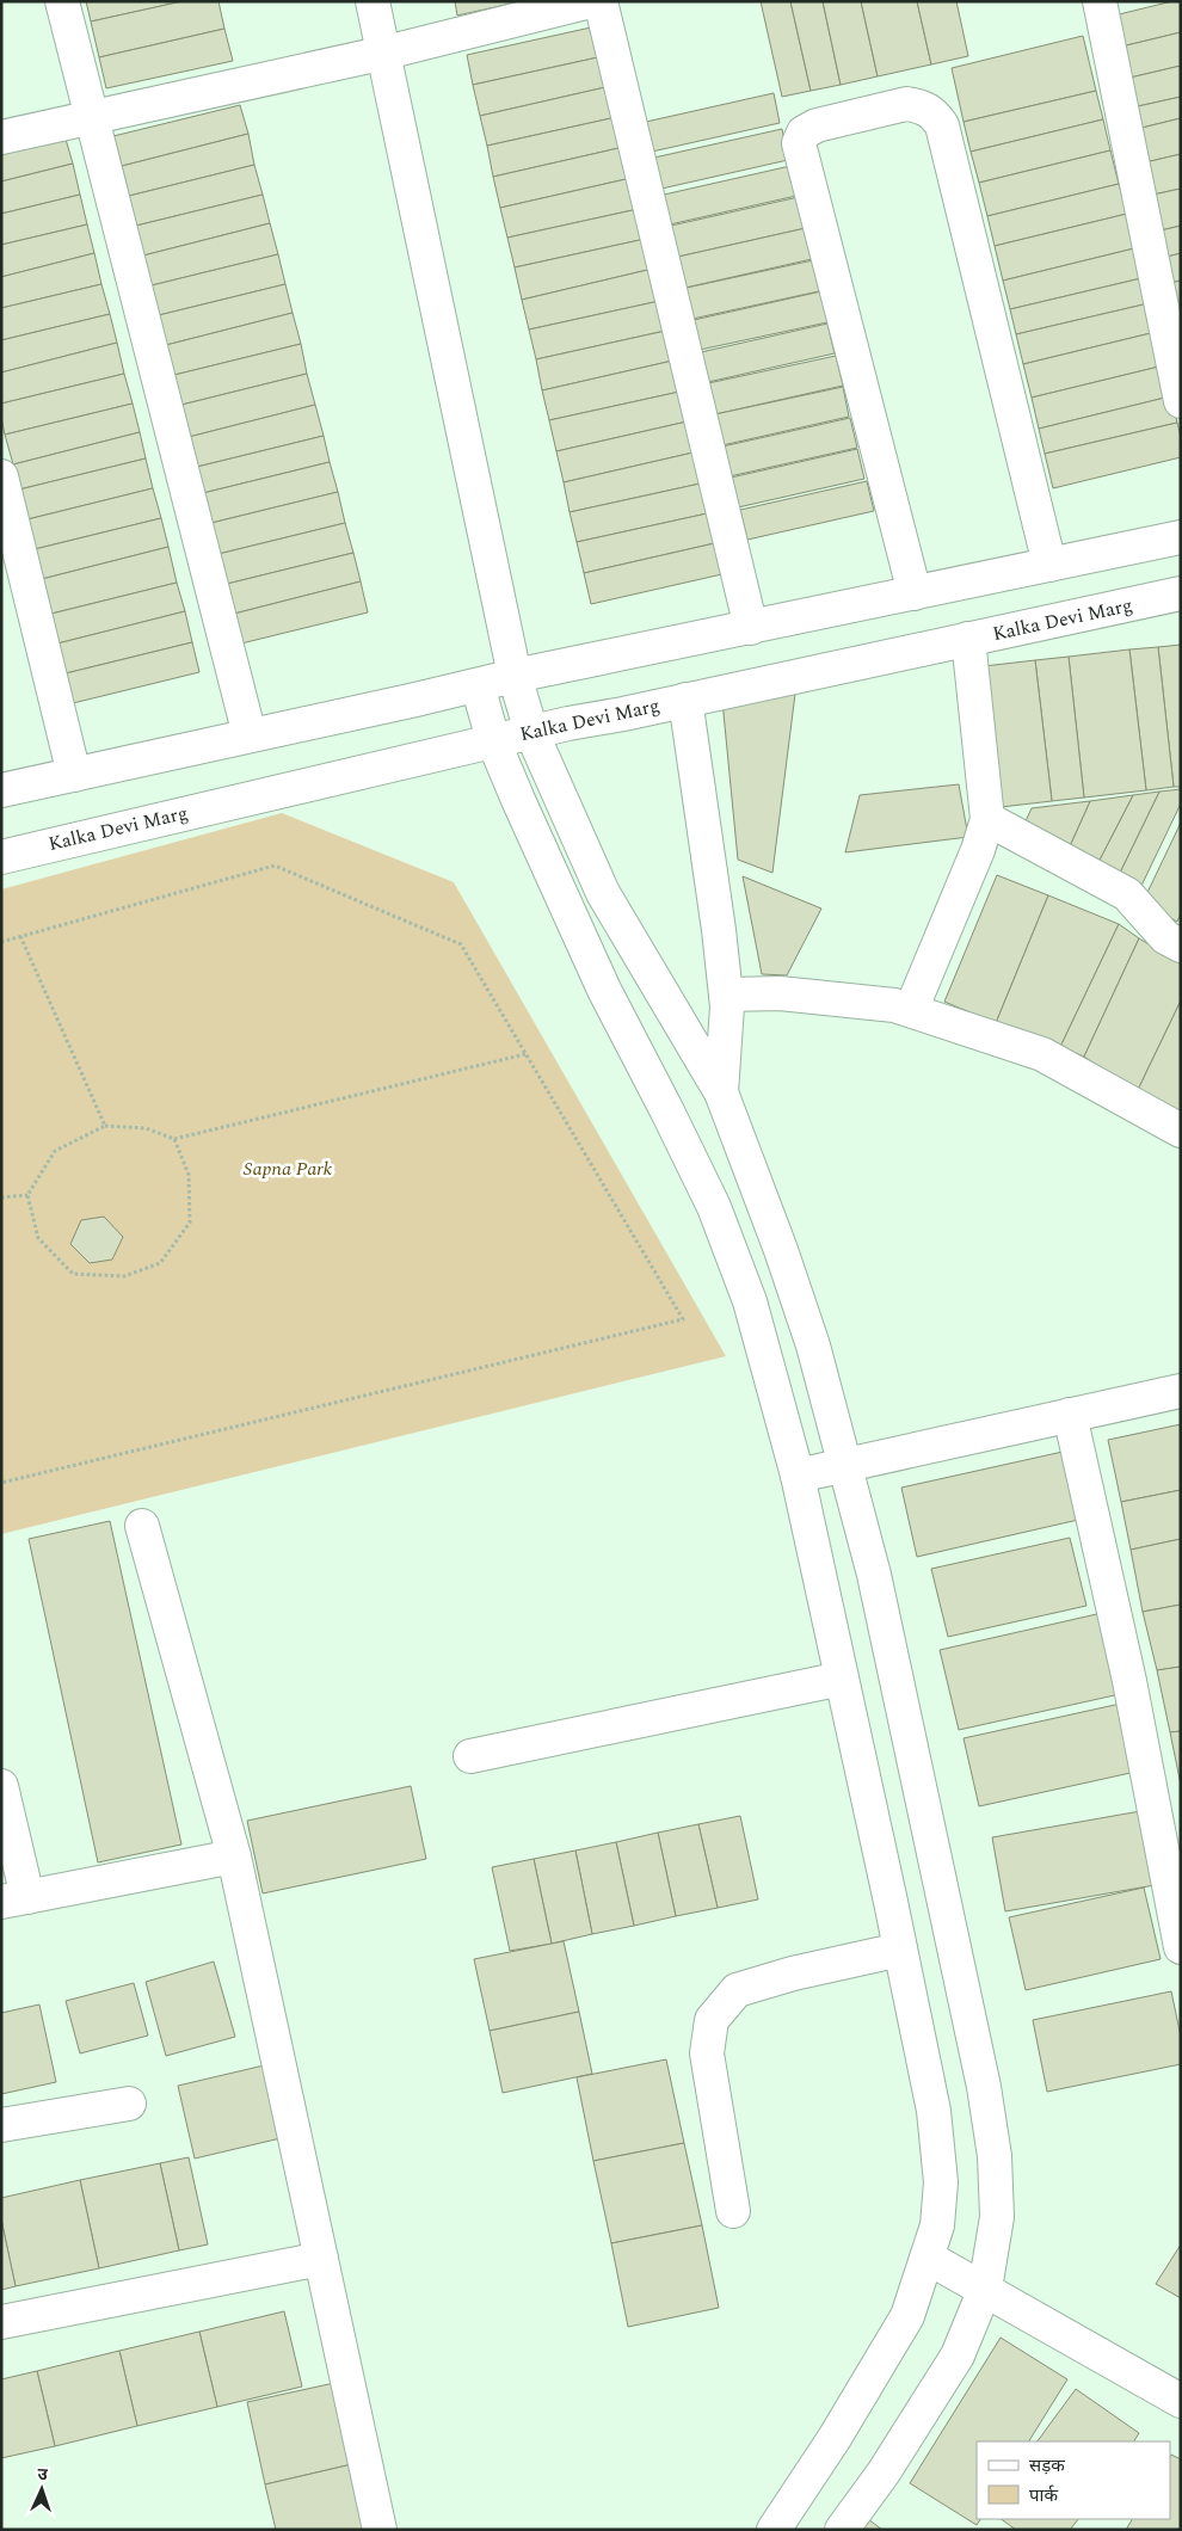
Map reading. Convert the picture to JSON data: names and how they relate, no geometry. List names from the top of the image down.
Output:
{
  "streets": {
    "street": ["Kalka Devi Marg"]
  },
  "parks": ["Sapna Park"],
  "legend": ["सड़क", "पार्क"],
  "north": "top"
}
